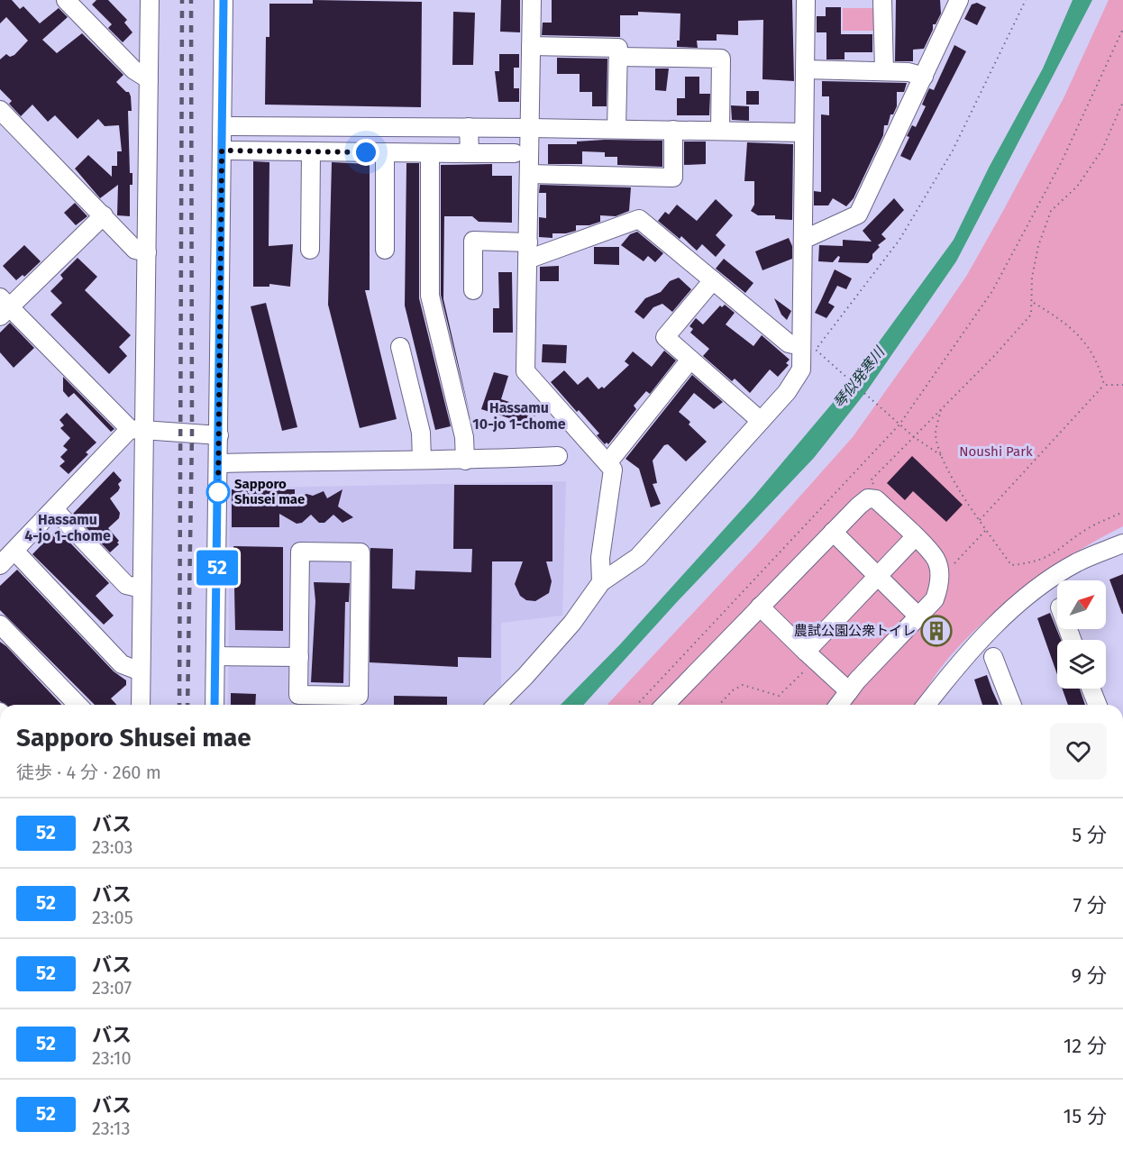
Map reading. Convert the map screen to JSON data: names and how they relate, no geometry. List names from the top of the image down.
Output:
{
  "districts": ["Hassamu 10-jo 1-chome", "Hassamu 4-jo 1-chome"],
  "water": ["琴似発寒川"],
  "parks": ["Noushi Park"],
  "places": {
    "other": ["Sapporo Shusei mae"],
    "building": ["農試公園公衆トイレ"]
  },
  "lines": ["bus line 52"],
  "north": "top right",
  "page": {
    "on_map": "52",
    "heading": ["Sapporo Shusei mae", "徒歩 · 4 分 · 260 m"],
    "list": [
      {
        "mark": "52",
        "name": "バス",
        "note": "23:03",
        "value": "5 分"
      },
      {
        "mark": "52",
        "name": "バス",
        "note": "23:05",
        "value": "7 分"
      },
      {
        "mark": "52",
        "name": "バス",
        "note": "23:07",
        "value": "9 分"
      },
      {
        "mark": "52",
        "name": "バス",
        "note": "23:10",
        "value": "12 分"
      },
      {
        "mark": "52",
        "name": "バス",
        "note": "23:13",
        "value": "15 分"
      }
    ]
  }
}
